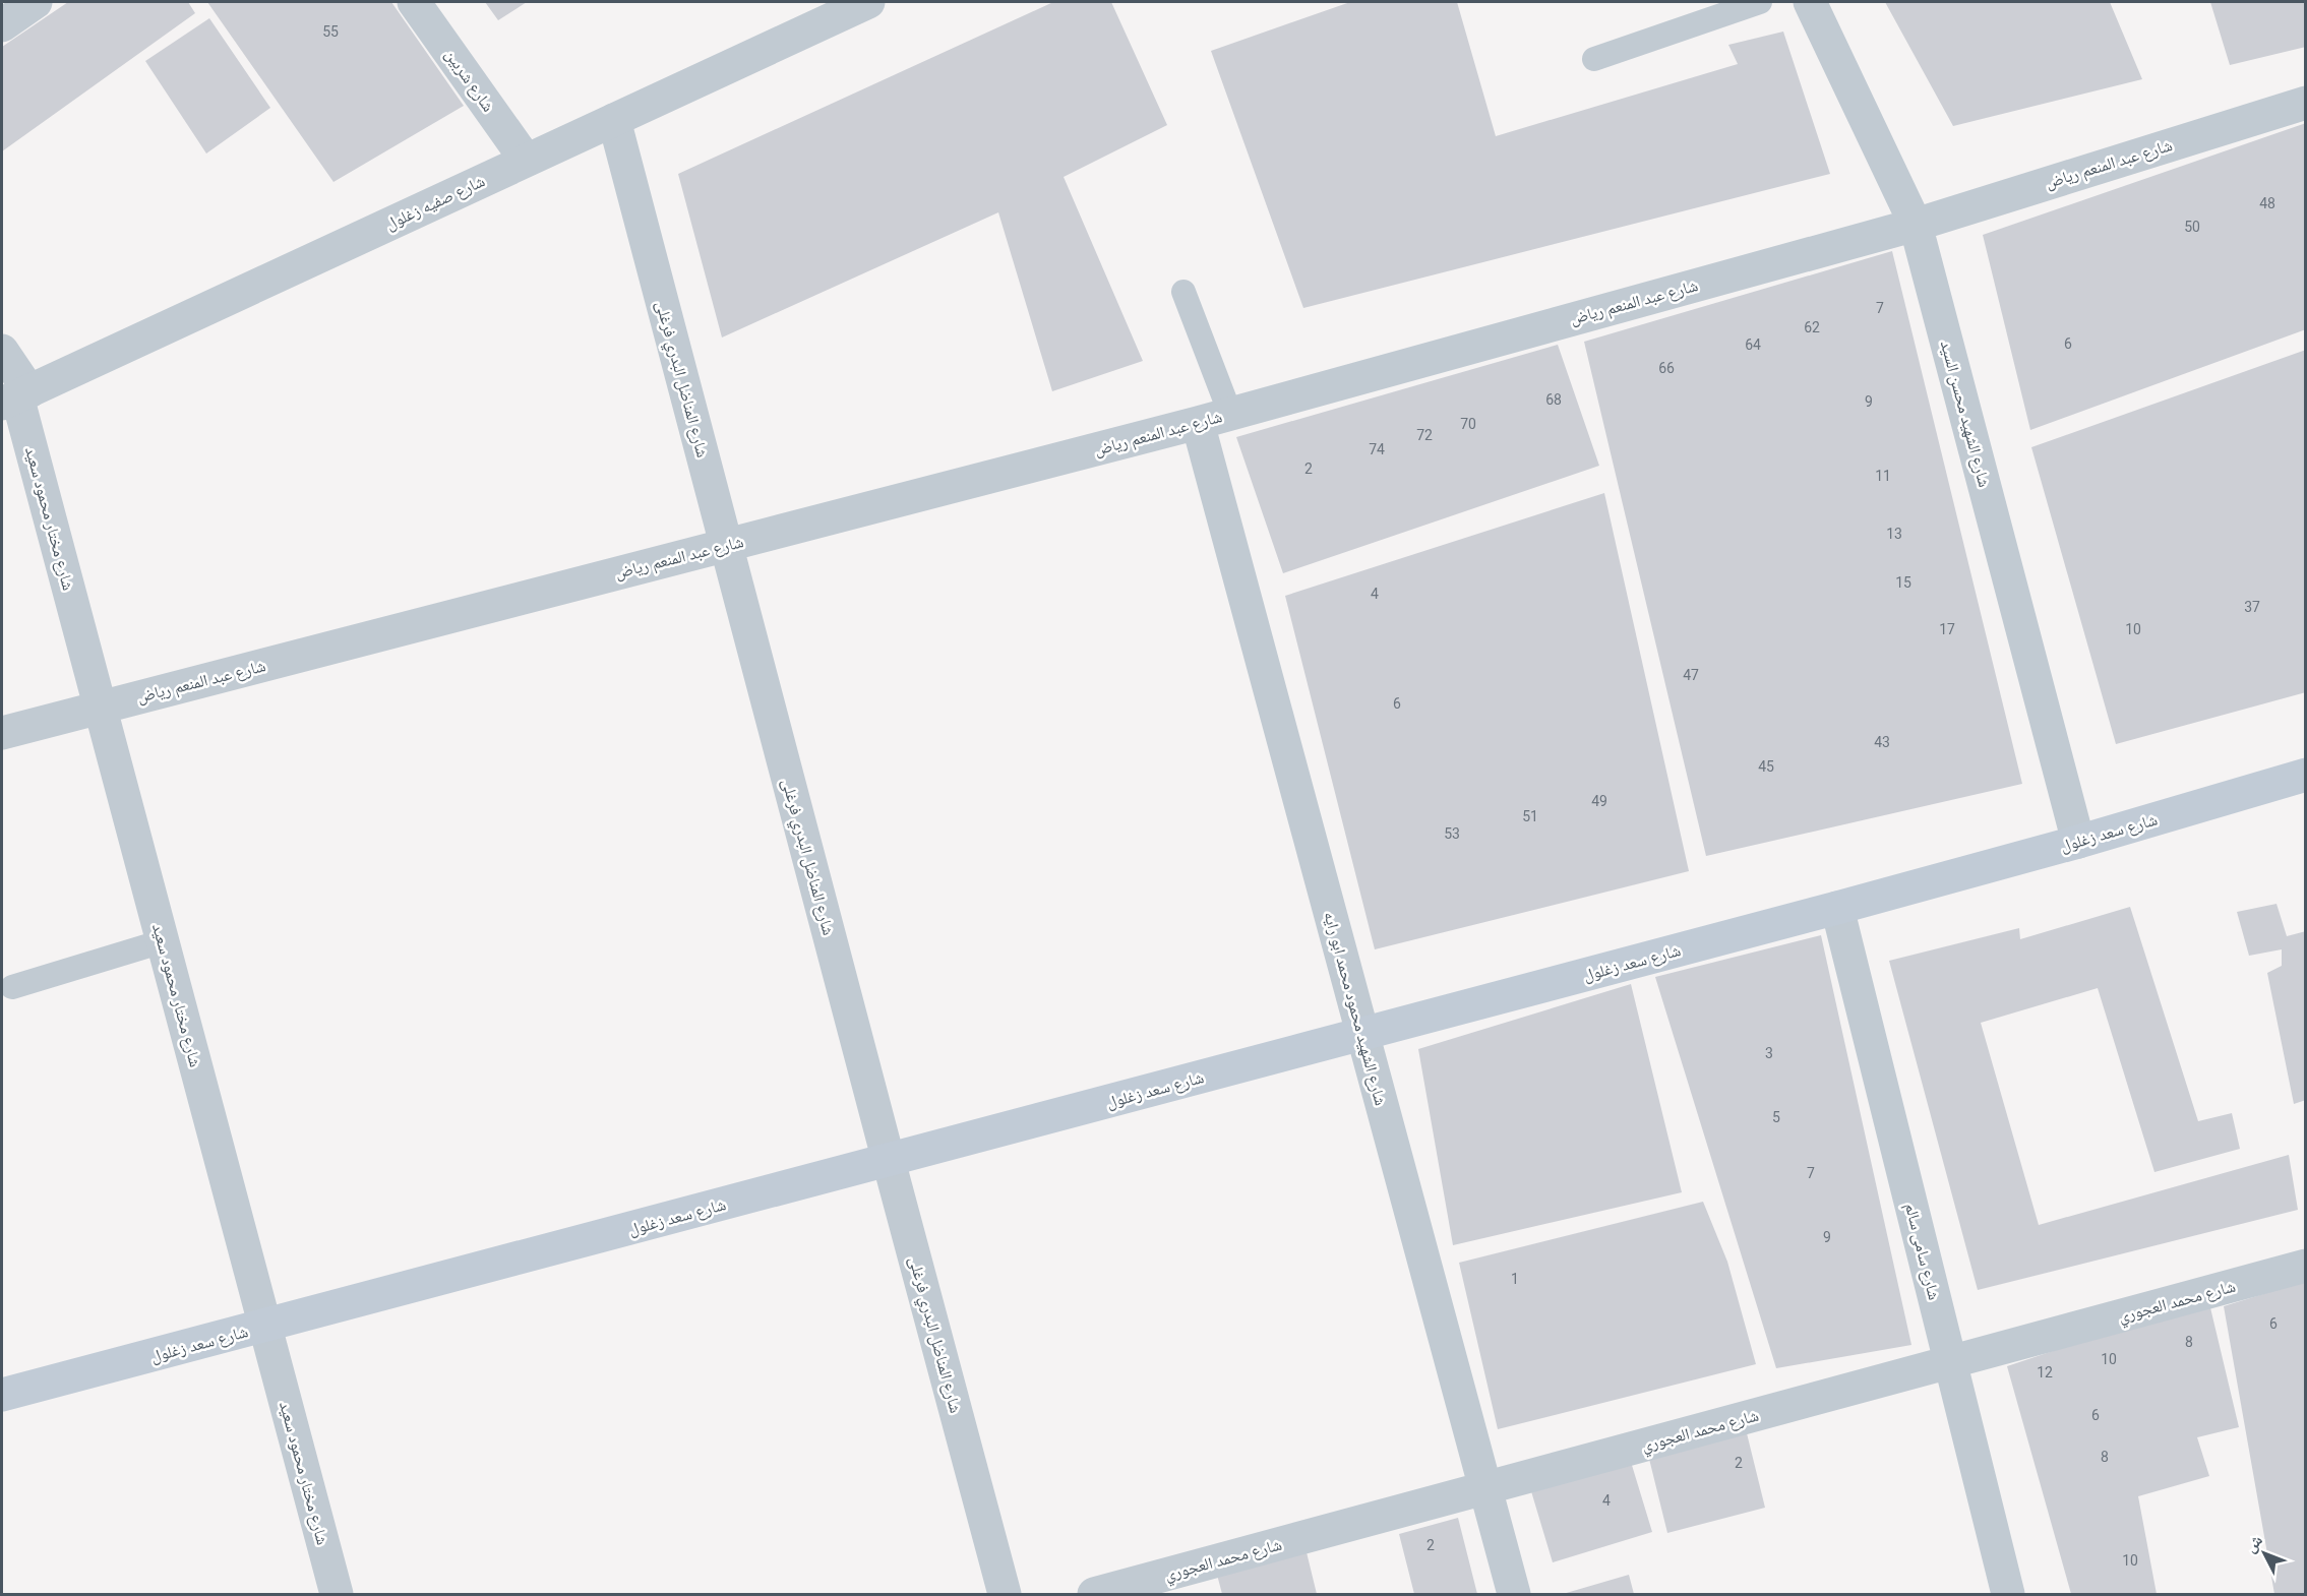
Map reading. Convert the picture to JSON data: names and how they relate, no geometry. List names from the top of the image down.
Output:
{
  "streets": {
    "main road": ["شارع سعد زغلول"],
    "street": [
      "شارع شربين",
      "شارع عبد المنعم رياض",
      "شارع صفيه زغلول",
      "شارع المناضل البدري فرغلى",
      "شارع الشهيد محسن السيد",
      "شارع مختار محمود سعيد",
      "شارع الشهيد محمود محمد ابو رايه",
      "شارع سامى سالم",
      "شارع محمد العجوري"
    ]
  },
  "crossings": [
    ["شارع شربين", "شارع صفيه زغلول"],
    ["شارع عبد المنعم رياض", "شارع المناضل البدري فرغلى"],
    ["شارع عبد المنعم رياض", "شارع الشهيد محسن السيد"],
    ["شارع عبد المنعم رياض", "شارع مختار محمود سعيد"],
    ["شارع عبد المنعم رياض", "شارع الشهيد محمود محمد ابو رايه"],
    ["شارع صفيه زغلول", "شارع المناضل البدري فرغلى"],
    ["شارع صفيه زغلول", "شارع مختار محمود سعيد"],
    ["شارع المناضل البدري فرغلى", "شارع سعد زغلول"],
    ["شارع الشهيد محسن السيد", "شارع سعد زغلول"],
    ["شارع مختار محمود سعيد", "شارع سعد زغلول"],
    ["شارع سعد زغلول", "شارع الشهيد محمود محمد ابو رايه"],
    ["شارع سعد زغلول", "شارع سامى سالم"],
    ["شارع الشهيد محمود محمد ابو رايه", "شارع محمد العجوري"],
    ["شارع سامى سالم", "شارع محمد العجوري"]
  ],
  "house_numbers": [
    "55",
    "48",
    "50",
    "7",
    "62",
    "6",
    "64",
    "66",
    "68",
    "9",
    "70",
    "72",
    "74",
    "2",
    "11",
    "13",
    "15",
    "4",
    "37",
    "17",
    "10",
    "47",
    "6",
    "43",
    "45",
    "49",
    "51",
    "53",
    "3",
    "5",
    "7",
    "9",
    "1",
    "6",
    "8",
    "10",
    "12",
    "6",
    "8",
    "2",
    "4",
    "2",
    "10"
  ],
  "north": "top left"
}
